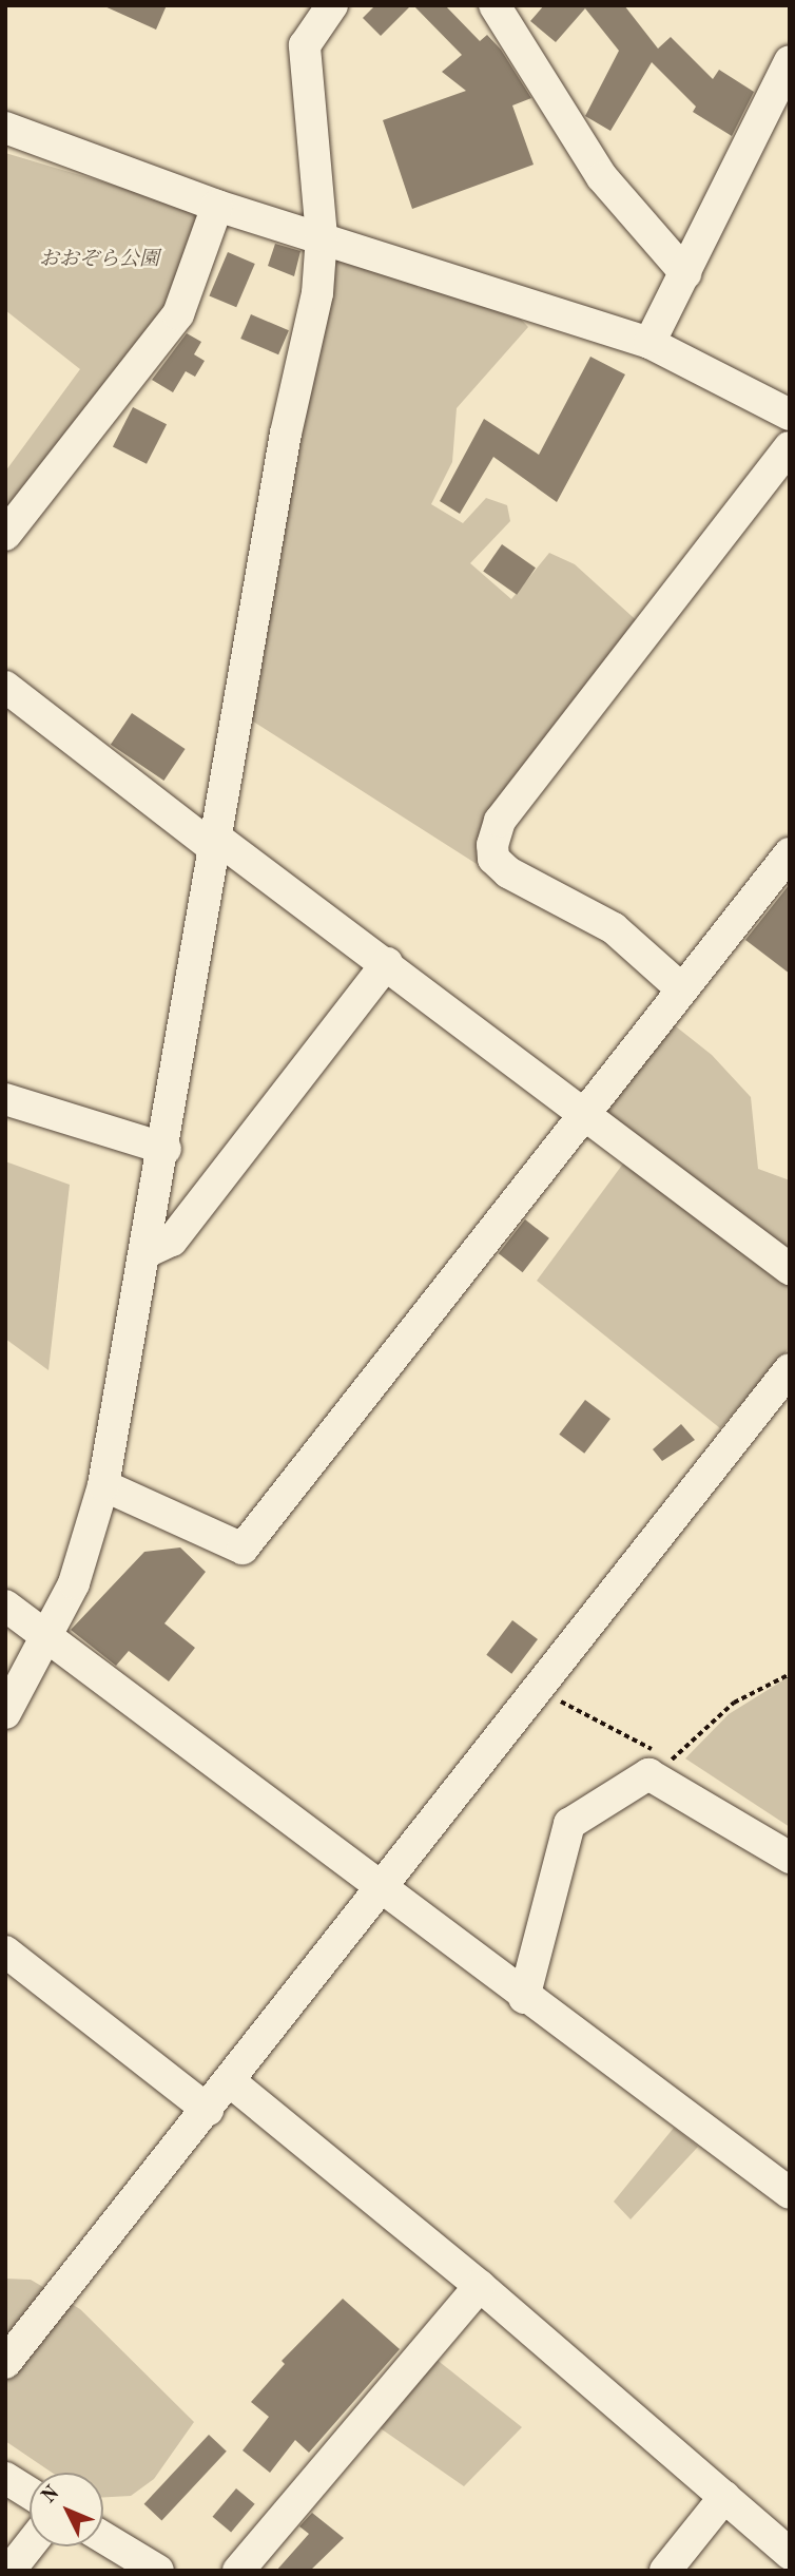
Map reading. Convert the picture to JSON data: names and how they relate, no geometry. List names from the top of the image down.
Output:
{
  "parks": ["おおぞら公園"],
  "north": "top left"
}
